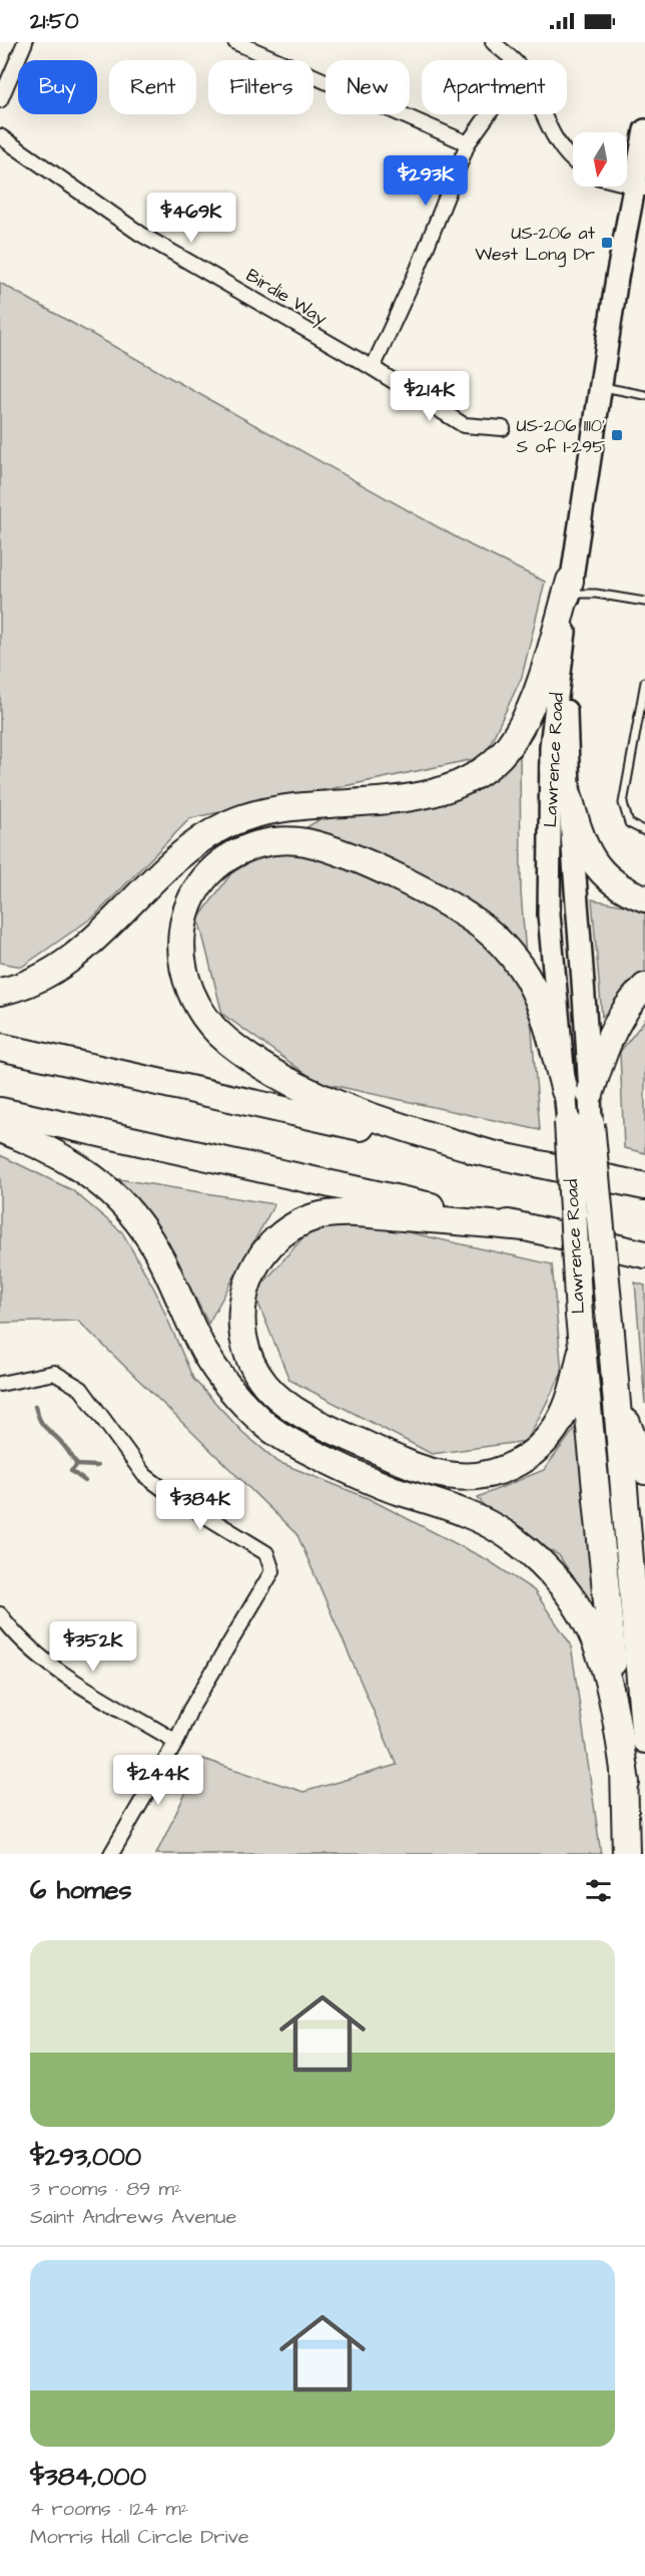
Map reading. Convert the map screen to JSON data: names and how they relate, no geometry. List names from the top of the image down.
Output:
{
  "streets": {
    "highway": ["Lawrence Road"],
    "street": ["Birdie Way"]
  },
  "places": {
    "transit": ["US-206 at West Long Dr", "US-206 1110' S of I-295"]
  },
  "north": "bottom",
  "page": {
    "status": "21:50",
    "chip": [
      "Buy",
      "Rent",
      "Filters",
      "New",
      "Apartment"
    ],
    "price": [
      "$293K",
      "$469K",
      "$214K",
      "$384K",
      "$352K",
      "$244K"
    ],
    "heading": "6 homes",
    "list": [
      {
        "name": "$293,000",
        "note": "3 rooms · 89 m² · Saint Andrews Avenue"
      },
      {
        "name": "$384,000",
        "note": "4 rooms · 124 m² · Morris Hall Circle Drive"
      }
    ]
  }
}
